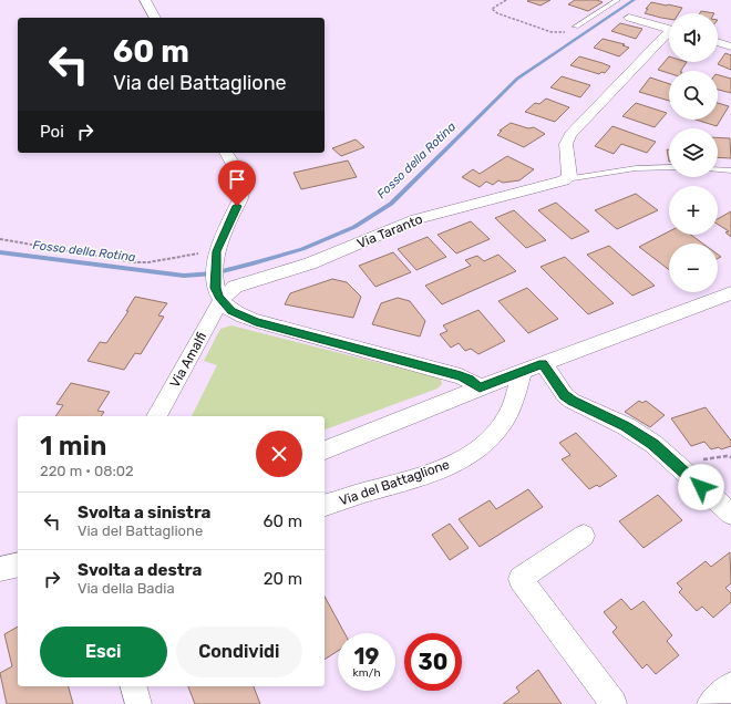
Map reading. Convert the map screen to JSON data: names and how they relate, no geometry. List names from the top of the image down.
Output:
{
  "streets": {
    "street": ["Via Taranto", "Via Amalfi", "Via del Battaglione"]
  },
  "crossings": [
    ["Via Taranto", "Via Amalfi"]
  ],
  "water": ["Fosso della Rotina"],
  "page": {
    "map_buttons": ["+", "−"],
    "turn": ["60 m", "Via del Battaglione"],
    "then": "Poi",
    "heading": ["1 min", "220 m · 08:02"],
    "list": [
      {
        "name": "Svolta a sinistra",
        "note": "Via del Battaglione",
        "value": "60 m"
      },
      {
        "name": "Svolta a destra",
        "note": "Via della Badia",
        "value": "20 m"
      }
    ],
    "buttons": ["Esci", "Condividi"],
    "speed": "19 km/h",
    "limit": "30"
  }
}
